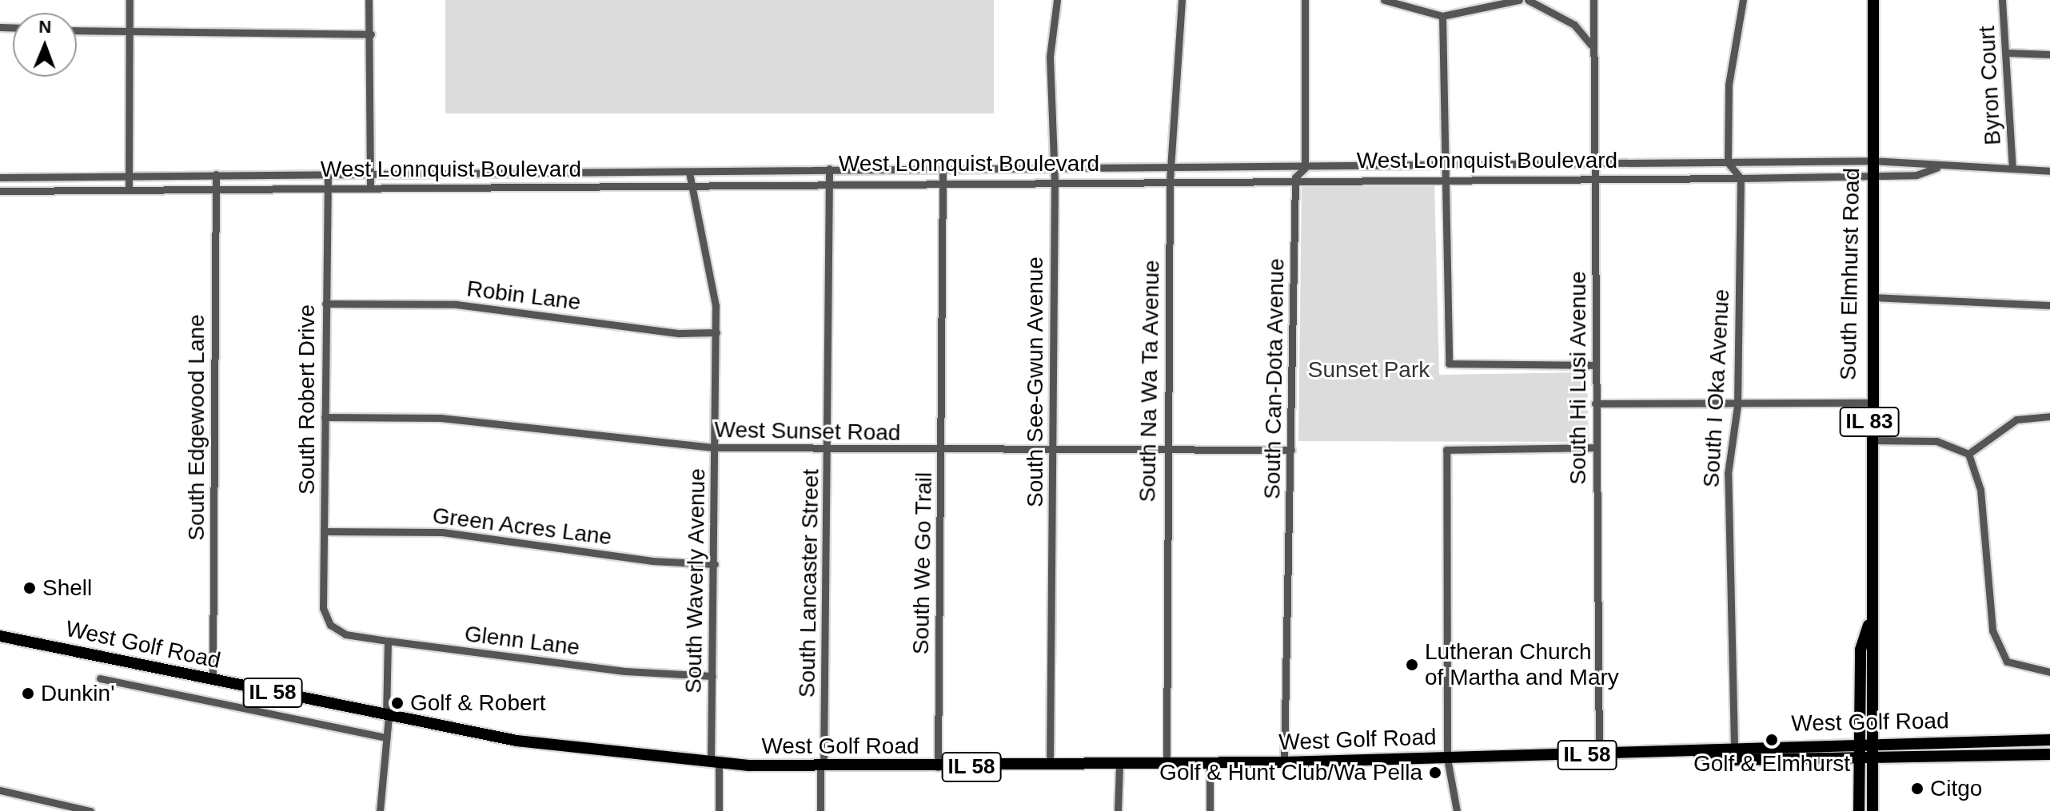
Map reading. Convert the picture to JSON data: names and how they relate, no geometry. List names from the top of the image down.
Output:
{
  "streets": {
    "main road": [
      "South Elmhurst Road",
      "IL 83",
      "West Golf Road",
      "IL 58"
    ],
    "street": [
      "Byron Court",
      "West Lonnquist Boulevard",
      "Robin Lane",
      "South Hi Lusi Avenue",
      "South Can-Dota Avenue",
      "South Na Wa Ta Avenue",
      "South See-Gwun Avenue",
      "South I Oka Avenue",
      "South Robert Drive",
      "South Edgewood Lane",
      "West Sunset Road",
      "Green Acres Lane",
      "South We Go Trail",
      "South Waverly Avenue",
      "South Lancaster Street",
      "Glenn Lane"
    ]
  },
  "crossings": [
    ["Byron Court", "West Lonnquist Boulevard"],
    ["West Lonnquist Boulevard", "South Elmhurst Road"],
    ["West Lonnquist Boulevard", "South Hi Lusi Avenue"],
    ["West Lonnquist Boulevard", "South Can-Dota Avenue"],
    ["West Lonnquist Boulevard", "South Na Wa Ta Avenue"],
    ["West Lonnquist Boulevard", "South See-Gwun Avenue"],
    ["West Lonnquist Boulevard", "South I Oka Avenue"],
    ["West Lonnquist Boulevard", "South Robert Drive"],
    ["West Lonnquist Boulevard", "South Edgewood Lane"],
    ["West Lonnquist Boulevard", "South We Go Trail"],
    ["West Lonnquist Boulevard", "South Waverly Avenue"],
    ["West Lonnquist Boulevard", "South Lancaster Street"],
    ["South Elmhurst Road", "West Golf Road"],
    ["Robin Lane", "South Robert Drive"],
    ["Robin Lane", "South Waverly Avenue"],
    ["South Hi Lusi Avenue", "West Golf Road"],
    ["South Can-Dota Avenue", "West Sunset Road"],
    ["South Can-Dota Avenue", "West Golf Road"],
    ["South Na Wa Ta Avenue", "West Sunset Road"],
    ["South Na Wa Ta Avenue", "West Golf Road"],
    ["South See-Gwun Avenue", "West Sunset Road"],
    ["South See-Gwun Avenue", "West Golf Road"],
    ["South I Oka Avenue", "West Golf Road"],
    ["South Robert Drive", "West Sunset Road"],
    ["South Robert Drive", "Green Acres Lane"],
    ["South Robert Drive", "Glenn Lane"],
    ["South Edgewood Lane", "West Golf Road"],
    ["West Sunset Road", "South We Go Trail"],
    ["West Sunset Road", "South Waverly Avenue"],
    ["West Sunset Road", "South Lancaster Street"],
    ["Green Acres Lane", "South Waverly Avenue"],
    ["South We Go Trail", "West Golf Road"],
    ["South Waverly Avenue", "Glenn Lane"],
    ["South Waverly Avenue", "West Golf Road"],
    ["South Lancaster Street", "West Golf Road"]
  ],
  "parks": ["Sunset Park"],
  "places": [
    "Shell",
    "Lutheran Church of Martha and Mary",
    "Dunkin'",
    "Golf & Robert",
    "Golf & Elmhurst",
    "Golf & Hunt Club/Wa Pella",
    "Citgo"
  ],
  "north": "top"
}
